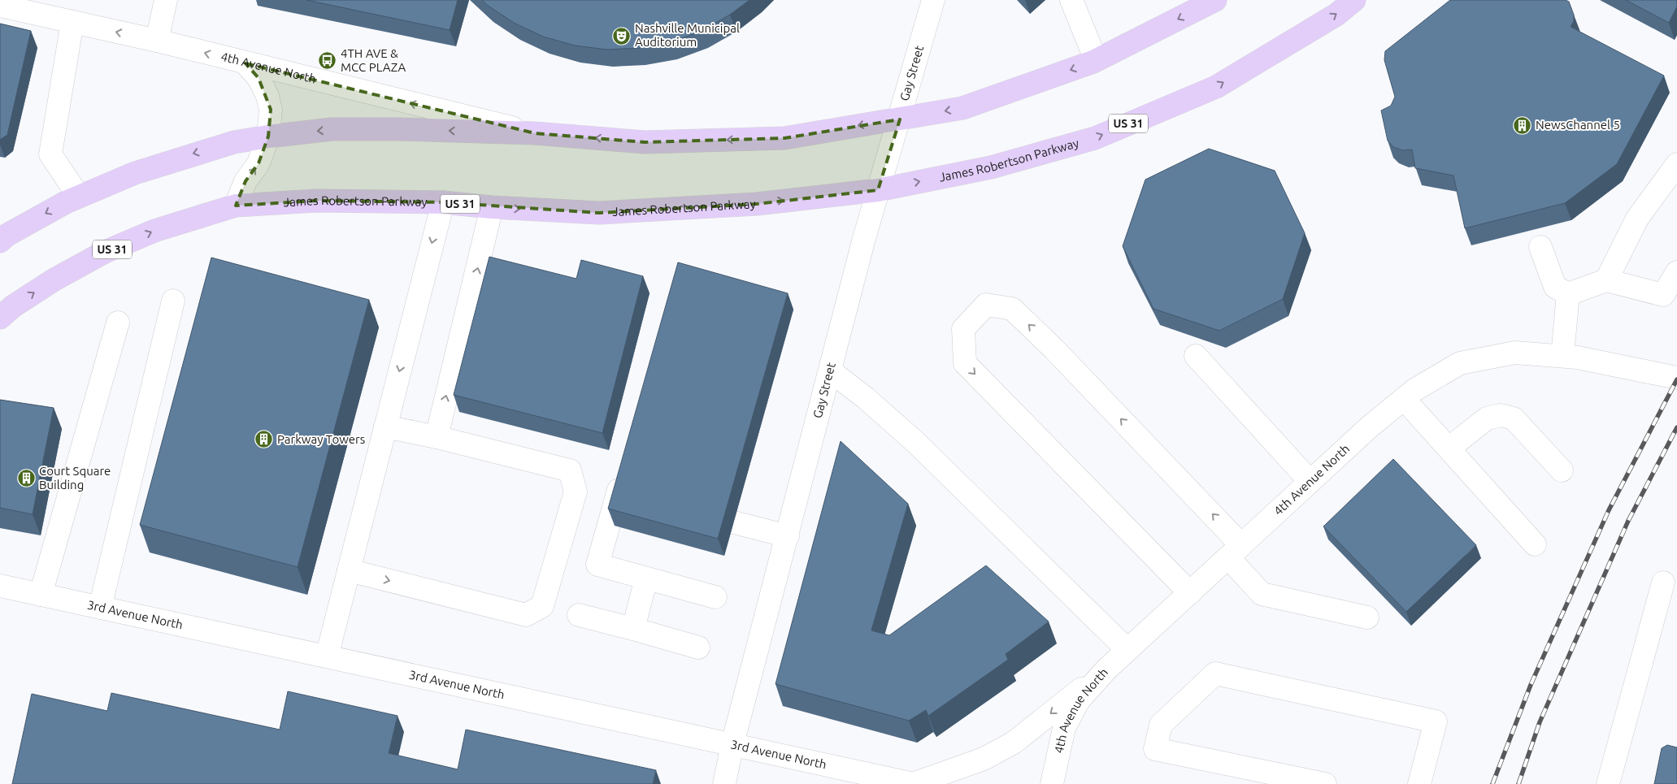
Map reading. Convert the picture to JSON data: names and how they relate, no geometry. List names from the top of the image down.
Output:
{
  "streets": {
    "main road": ["US 31", "James Robertson Parkway"],
    "street": ["4th Avenue North", "Gay Street", "3rd Avenue North"]
  },
  "crossings": [
    ["Gay Street", "James Robertson Parkway"],
    ["Gay Street", "3rd Avenue North"]
  ],
  "places": {
    "theatre": ["Nashville Municipal Auditorium"],
    "bus stop": ["4TH AVE & MCC PLAZA"],
    "building": ["NewsChannel 5", "Parkway Towers", "Court Square Building"]
  }
}
